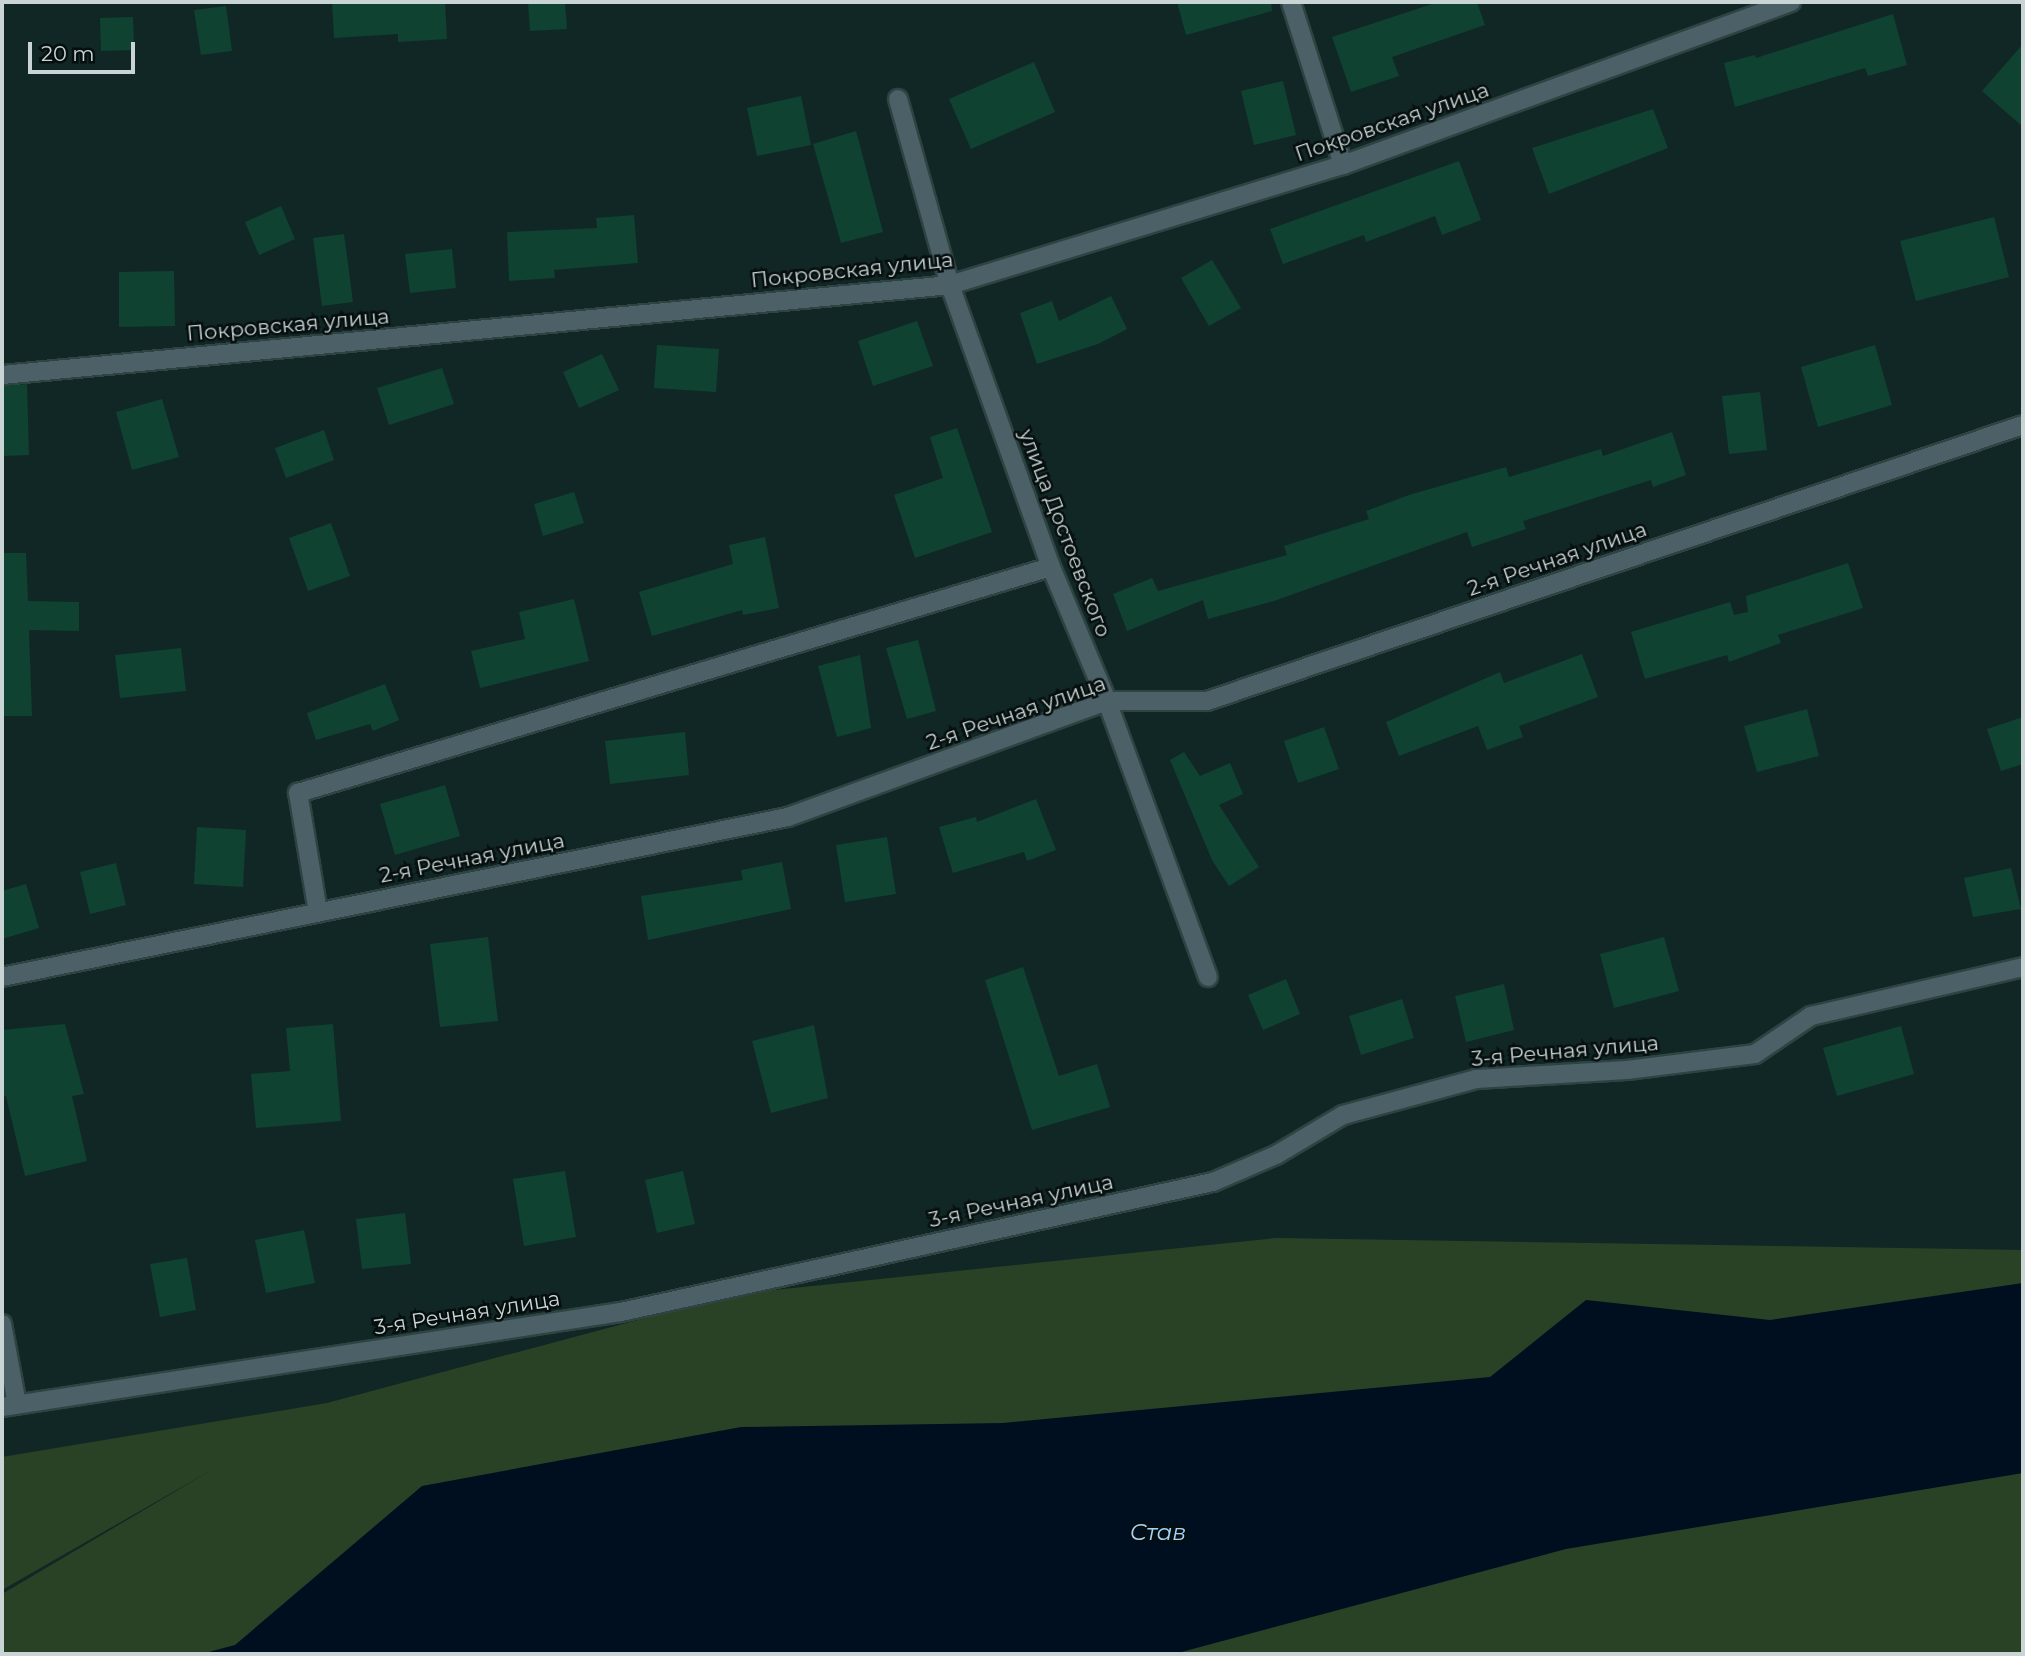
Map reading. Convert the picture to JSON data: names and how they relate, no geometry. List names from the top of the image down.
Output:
{
  "streets": {
    "street": [
      "Покровская улица",
      "улица Достоевского",
      "2-я Речная улица",
      "3-я Речная улица"
    ]
  },
  "crossings": [
    ["Покровская улица", "улица Достоевского"],
    ["улица Достоевского", "2-я Речная улица"]
  ],
  "water": ["Став"],
  "scale_bar": "20 m"
}
